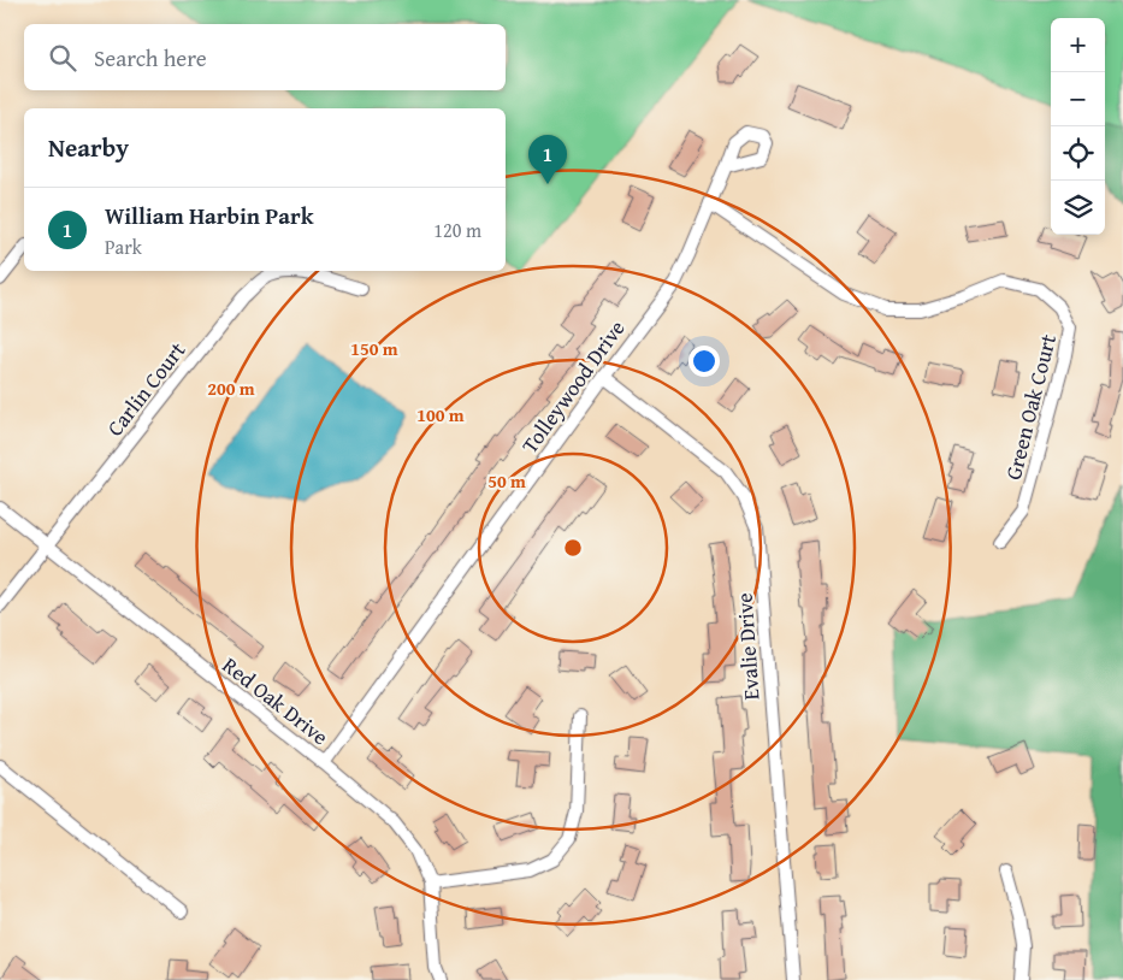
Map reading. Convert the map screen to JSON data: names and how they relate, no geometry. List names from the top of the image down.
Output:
{
  "streets": {
    "street": [
      "Tolleywood Drive",
      "Carlin Court",
      "Green Oak Court",
      "Evalie Drive",
      "Red Oak Drive"
    ]
  },
  "crossings": [
    ["Tolleywood Drive", "Green Oak Court"],
    ["Tolleywood Drive", "Evalie Drive"],
    ["Tolleywood Drive", "Red Oak Drive"],
    ["Carlin Court", "Red Oak Drive"]
  ],
  "page": {
    "map_buttons": ["+", "−"],
    "search": "Search here",
    "heading": "Nearby",
    "pins": "1",
    "list": [
      {
        "mark": "1",
        "name": "William Harbin Park",
        "note": "Park",
        "value": "120 m"
      }
    ]
  },
  "rings": [
    "150 m",
    "200 m",
    "100 m",
    "50 m"
  ]
}
